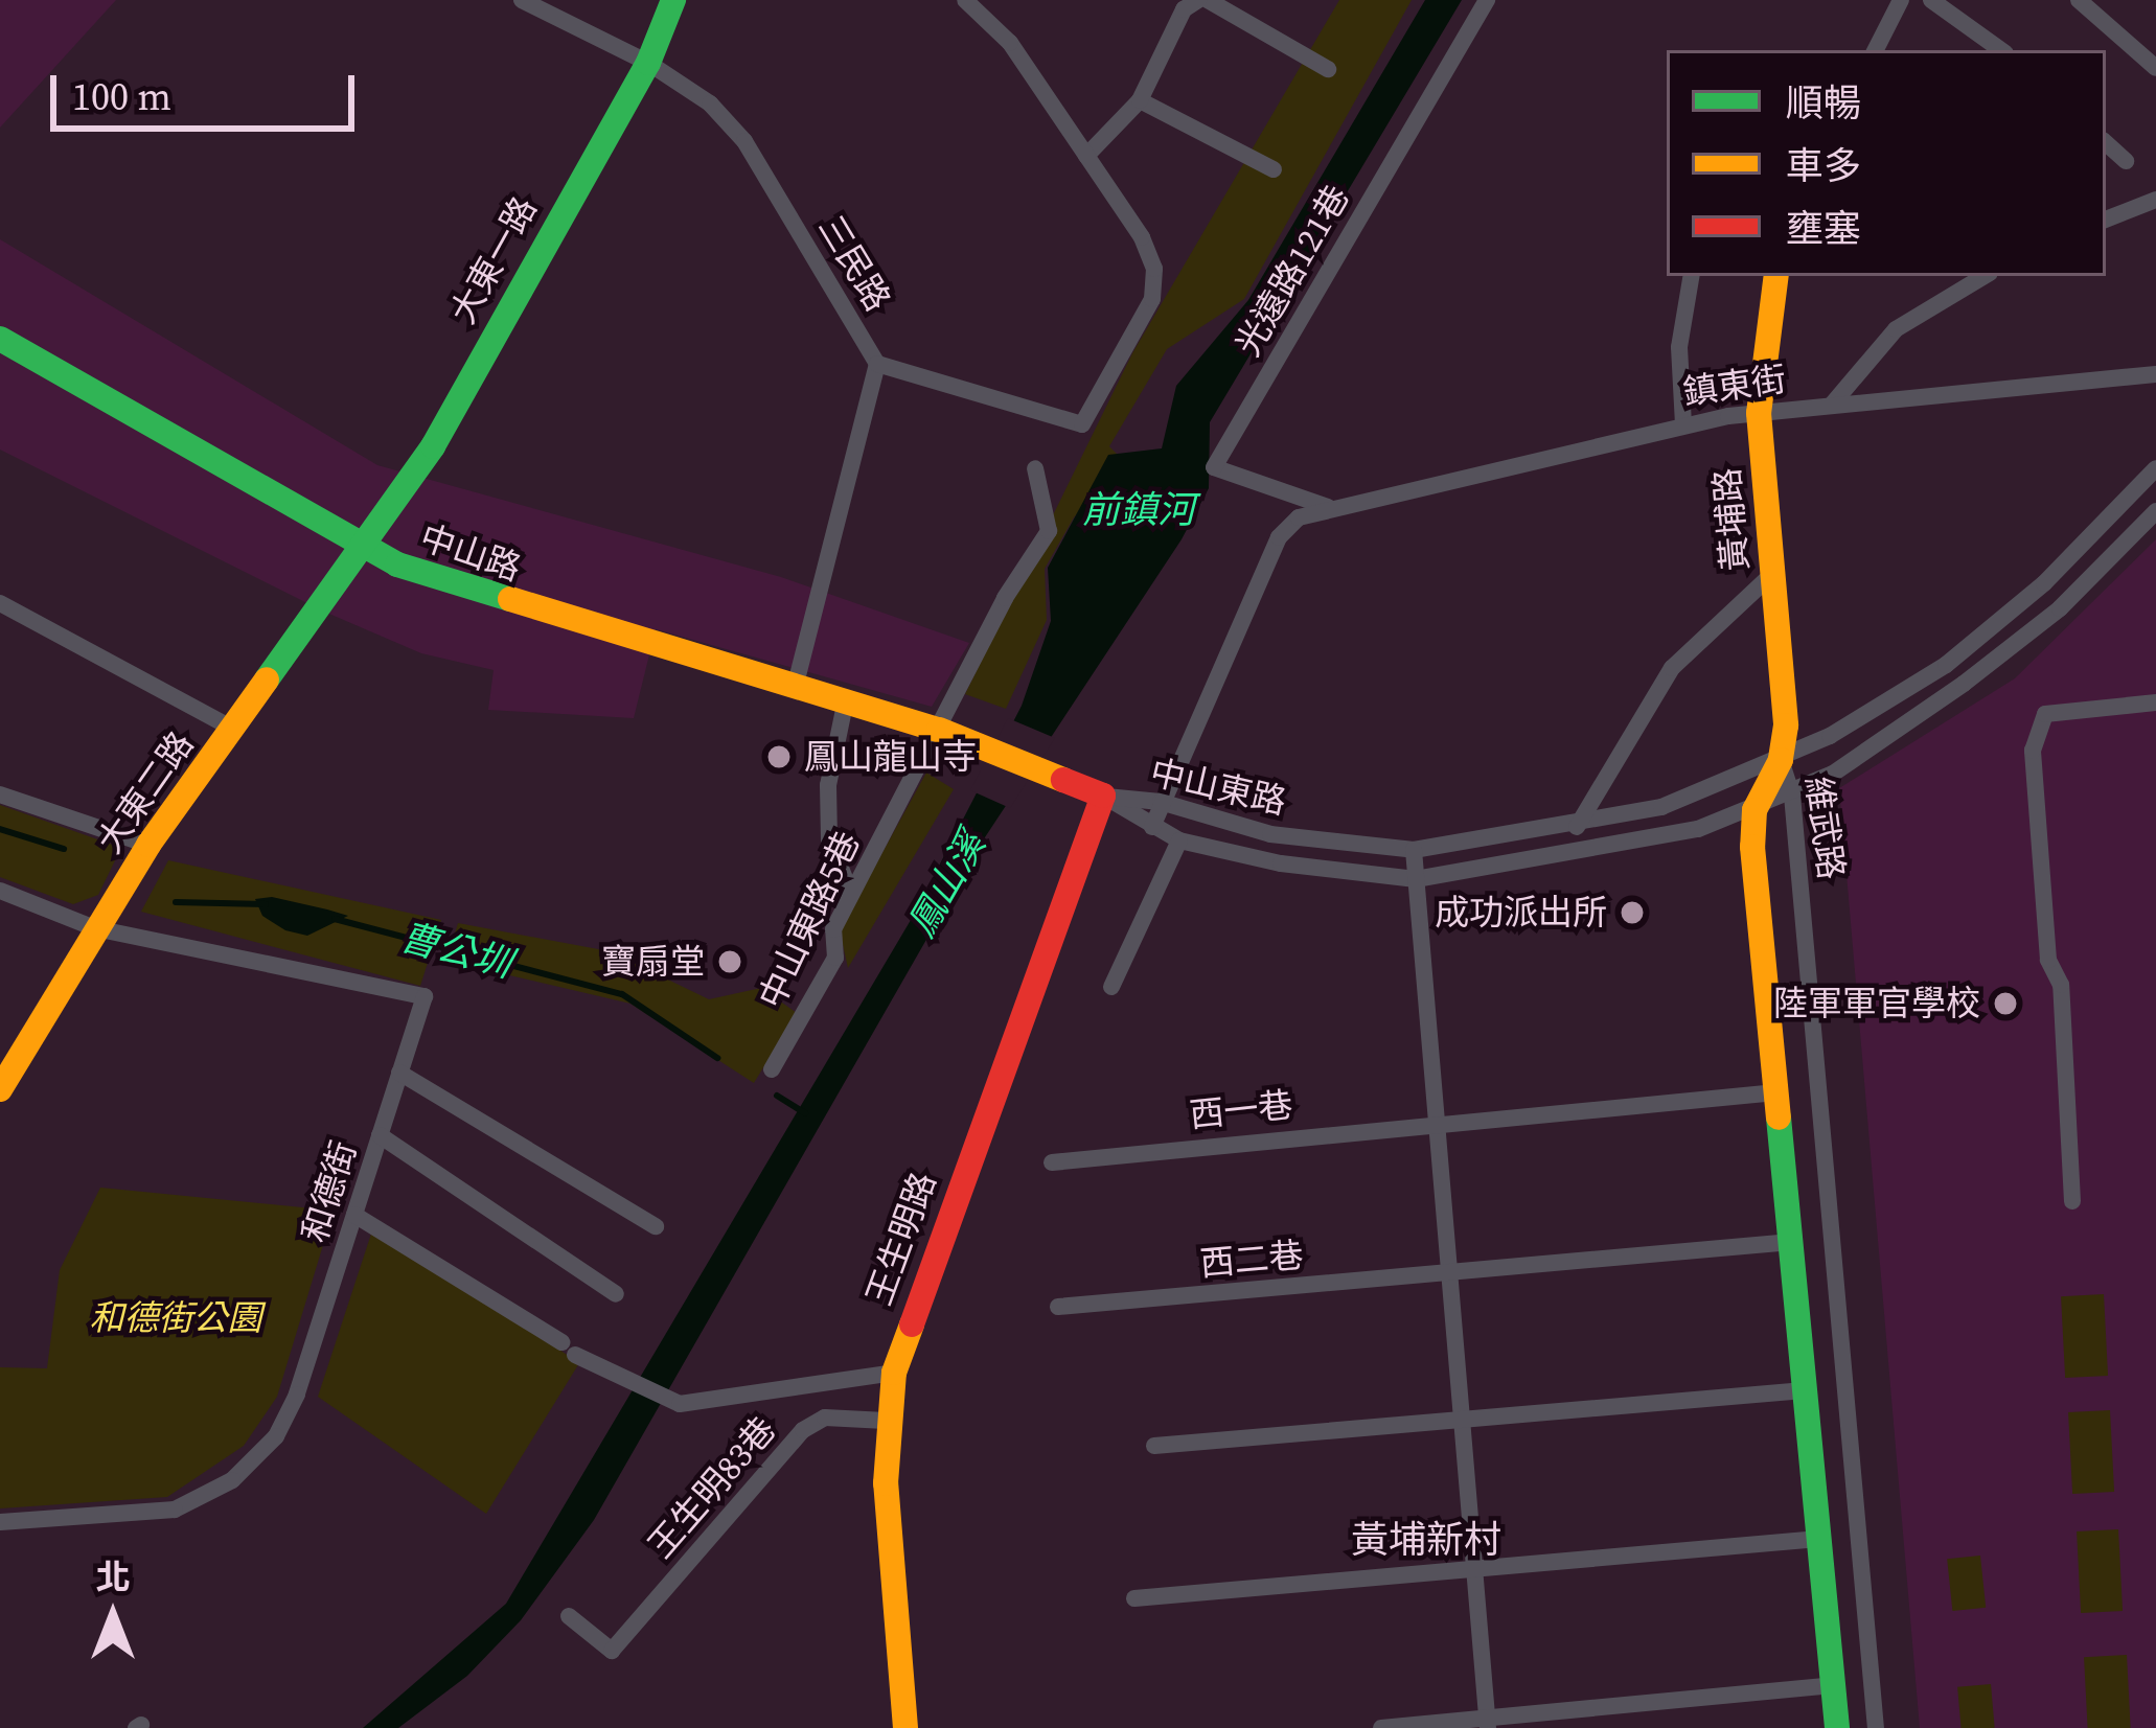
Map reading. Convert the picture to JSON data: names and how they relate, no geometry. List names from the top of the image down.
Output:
{
  "streets": {
    "street": [
      "大東一路",
      "三民路",
      "光遠路121巷",
      "鎮東街",
      "黃埔路",
      "中山路",
      "中山東路",
      "大東二路",
      "維武路",
      "中山東路5巷",
      "西一巷",
      "和德街",
      "王生明路",
      "西二巷",
      "王生明83巷"
    ]
  },
  "crossings": [
    ["大東一路", "三民路"],
    ["大東一路", "中山路"],
    ["大東一路", "大東二路"],
    ["三民路", "中山路"],
    ["光遠路121巷", "鎮東街"],
    ["鎮東街", "黃埔路"],
    ["黃埔路", "中山東路"],
    ["黃埔路", "維武路"],
    ["中山路", "中山東路"],
    ["中山路", "大東二路"],
    ["中山路", "中山東路5巷"],
    ["中山路", "王生明路"],
    ["中山東路", "維武路"],
    ["中山東路", "王生明路"],
    ["大東二路", "和德街"],
    ["維武路", "西一巷"],
    ["維武路", "西二巷"],
    ["王生明路", "王生明83巷"]
  ],
  "districts": ["黃埔新村"],
  "water": ["前鎮河", "鳳山溪", "曹公圳"],
  "parks": ["和德街公園"],
  "places": [
    "鳳山龍山寺",
    "成功派出所",
    "寶扇堂",
    "陸軍軍官學校"
  ],
  "legend": ["順暢", "車多", "壅塞"],
  "scale_bar": "100 m",
  "north": "top"
}
